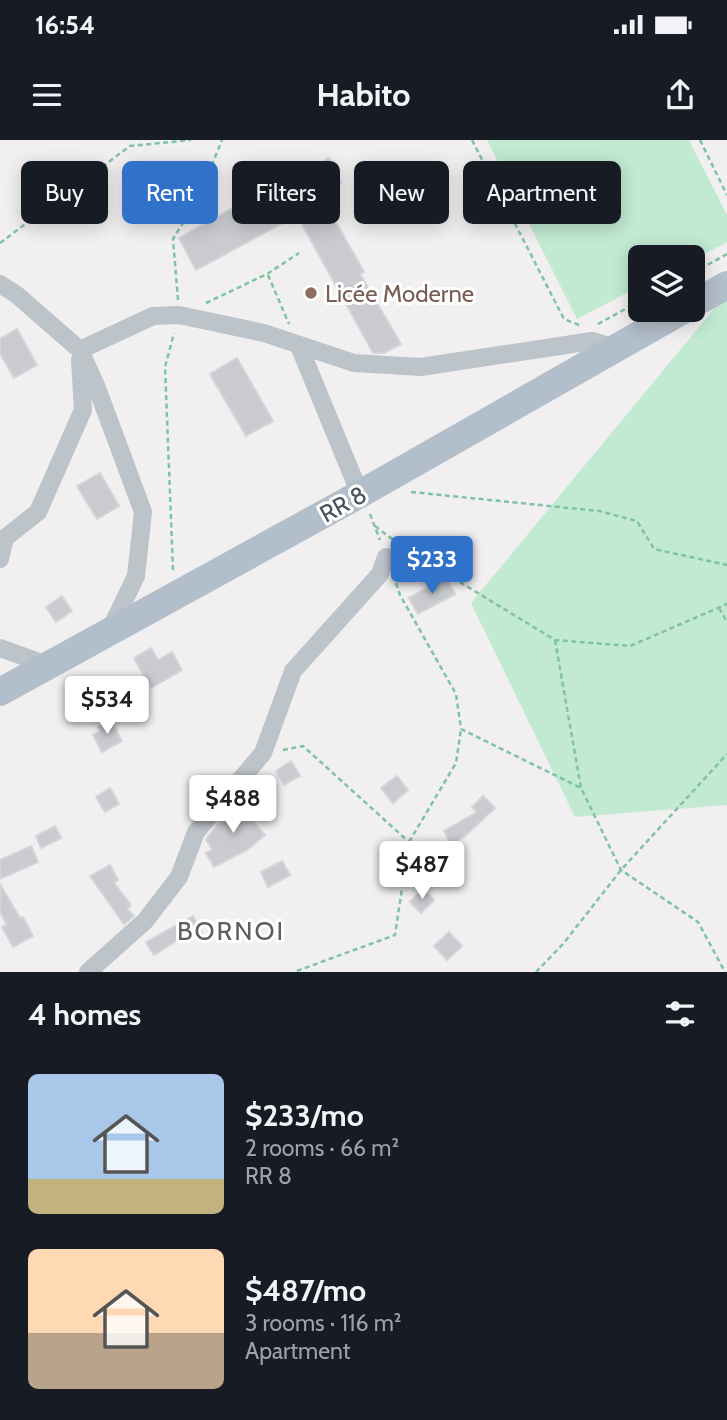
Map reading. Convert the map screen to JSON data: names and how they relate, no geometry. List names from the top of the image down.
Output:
{
  "streets": {
    "main road": ["RR 8"]
  },
  "districts": ["BORNOI"],
  "places": ["Licée Moderne"],
  "page": {
    "status": "16:54",
    "header": "Habito",
    "chip": [
      "Buy",
      "Rent",
      "Filters",
      "New",
      "Apartment"
    ],
    "price": [
      "$233",
      "$534",
      "$488",
      "$487"
    ],
    "heading": "4 homes",
    "list": [
      {
        "name": "$233/mo",
        "note": "2 rooms · 66 m² · RR 8"
      },
      {
        "name": "$487/mo",
        "note": "3 rooms · 116 m² · Apartment"
      }
    ]
  }
}
